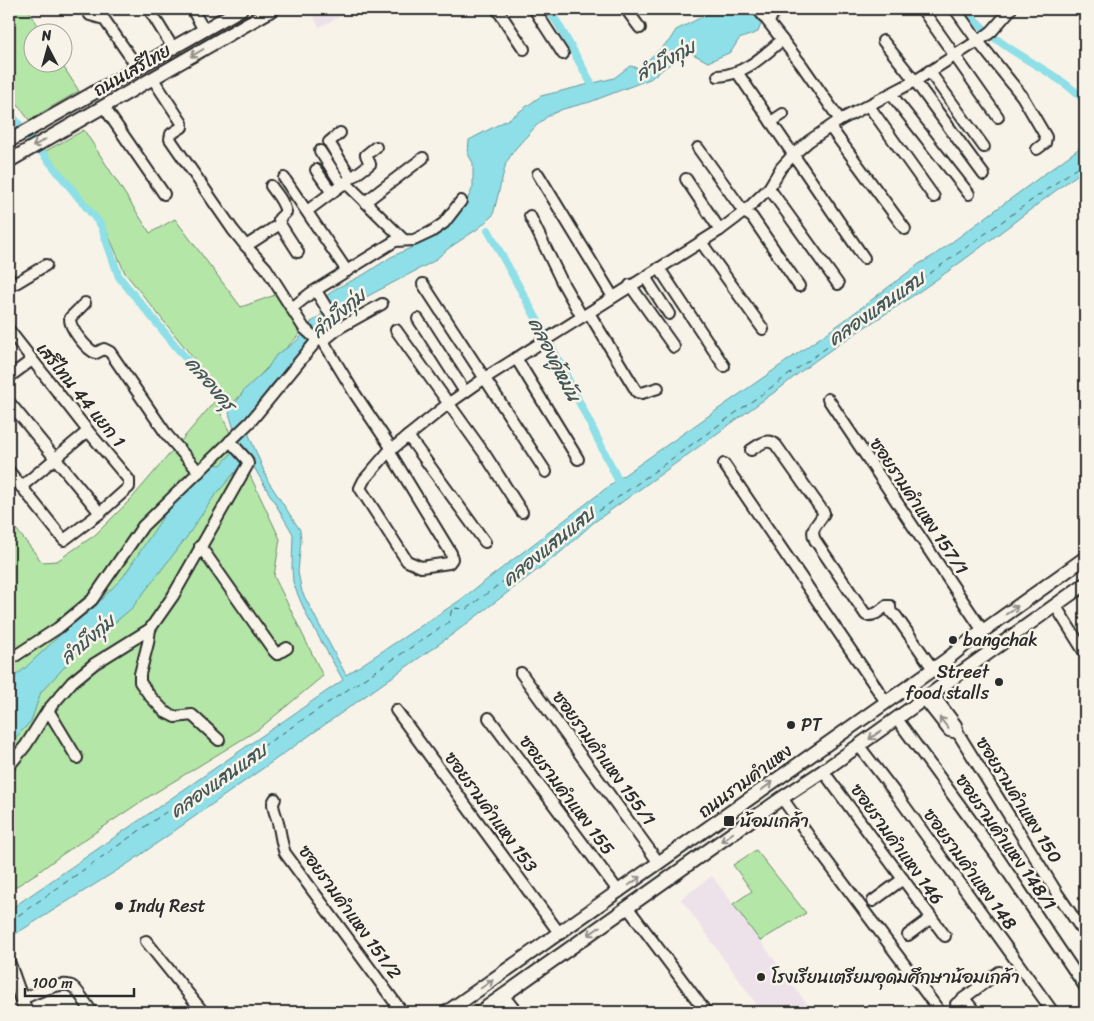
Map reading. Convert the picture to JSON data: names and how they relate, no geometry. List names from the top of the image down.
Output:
{
  "streets": {
    "main road": ["ถนนเสรีไทย", "ถนนรามคำแหง"],
    "street": [
      "เสรีไทน 44 แยก 1",
      "ซอยรามคำแหง 157/1",
      "ซอยรามคำแหง 155/1",
      "ซอยรามคำแหง 155",
      "ซอยรามคำแหง 150",
      "ซอยรามคำแหง 153",
      "ซอยรามคำแหง 148/1",
      "ซอยรามคำแหง 146",
      "ซอยรามคำแหง 148",
      "ซอยรามคำแหง 151/2"
    ]
  },
  "crossings": [
    ["ซอยรามคำแหง 157/1", "ถนนรามคำแหง"],
    ["ซอยรามคำแหง 155/1", "ถนนรามคำแหง"],
    ["ถนนรามคำแหง", "ซอยรามคำแหง 155"],
    ["ถนนรามคำแหง", "ซอยรามคำแหง 150"],
    ["ถนนรามคำแหง", "ซอยรามคำแหง 153"],
    ["ถนนรามคำแหง", "ซอยรามคำแหง 148/1"],
    ["ถนนรามคำแหง", "ซอยรามคำแหง 146"],
    ["ถนนรามคำแหง", "ซอยรามคำแหง 148"]
  ],
  "water": [
    "ลำบึงกุ่ม",
    "คลองแสนแสบ",
    "คลองคู้หมัน",
    "คลองครุ"
  ],
  "places": {
    "other": [
      "bangchak",
      "Street food stalls",
      "PT",
      "Indy Rest",
      "โรงเรียนเตรียมอุดมศึกษาน้อมเกล้า"
    ],
    "transit": ["น้อมเกล้า"]
  },
  "scale_bar": "100 m",
  "north": "top"
}
